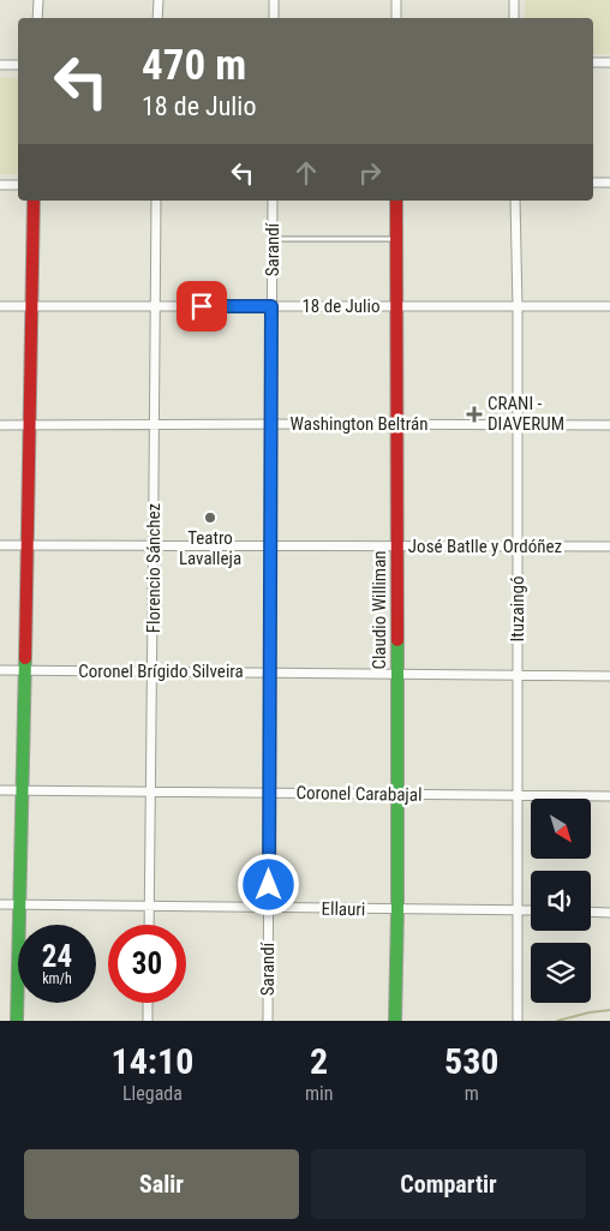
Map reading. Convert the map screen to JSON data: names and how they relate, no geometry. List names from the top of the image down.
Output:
{
  "streets": {
    "street": [
      "Sarandí",
      "18 de Julio",
      "Washington Beltrán",
      "José Batlle y Ordóñez",
      "Florencio Sánchez",
      "Ituzaingó",
      "Claudio Williman",
      "Coronel Brígido Silveira",
      "Coronel Carabajal",
      "Ellauri"
    ]
  },
  "crossings": [
    ["Sarandí", "18 de Julio"],
    ["Sarandí", "Washington Beltrán"],
    ["Sarandí", "José Batlle y Ordóñez"],
    ["Sarandí", "Coronel Brígido Silveira"],
    ["Sarandí", "Coronel Carabajal"],
    ["Sarandí", "Ellauri"],
    ["18 de Julio", "Florencio Sánchez"],
    ["18 de Julio", "Ituzaingó"],
    ["18 de Julio", "Claudio Williman"],
    ["Washington Beltrán", "Florencio Sánchez"],
    ["Washington Beltrán", "Ituzaingó"],
    ["Washington Beltrán", "Claudio Williman"],
    ["José Batlle y Ordóñez", "Florencio Sánchez"],
    ["José Batlle y Ordóñez", "Ituzaingó"],
    ["José Batlle y Ordóñez", "Claudio Williman"],
    ["Florencio Sánchez", "Coronel Brígido Silveira"],
    ["Florencio Sánchez", "Coronel Carabajal"],
    ["Florencio Sánchez", "Ellauri"],
    ["Ituzaingó", "Coronel Brígido Silveira"],
    ["Ituzaingó", "Coronel Carabajal"],
    ["Ituzaingó", "Ellauri"],
    ["Claudio Williman", "Coronel Brígido Silveira"],
    ["Claudio Williman", "Coronel Carabajal"],
    ["Claudio Williman", "Ellauri"]
  ],
  "places": {
    "health": ["CRANI - DIAVERUM"],
    "other": ["Teatro Lavalleja"]
  },
  "north": "bottom right",
  "page": {
    "turn": ["470 m", "18 de Julio"],
    "speed": "24 km/h",
    "limit": "30",
    "eta": [
      "14:10",
      "Llegada",
      "2",
      "min",
      "530",
      "m"
    ],
    "buttons": ["Salir", "Compartir"]
  }
}
